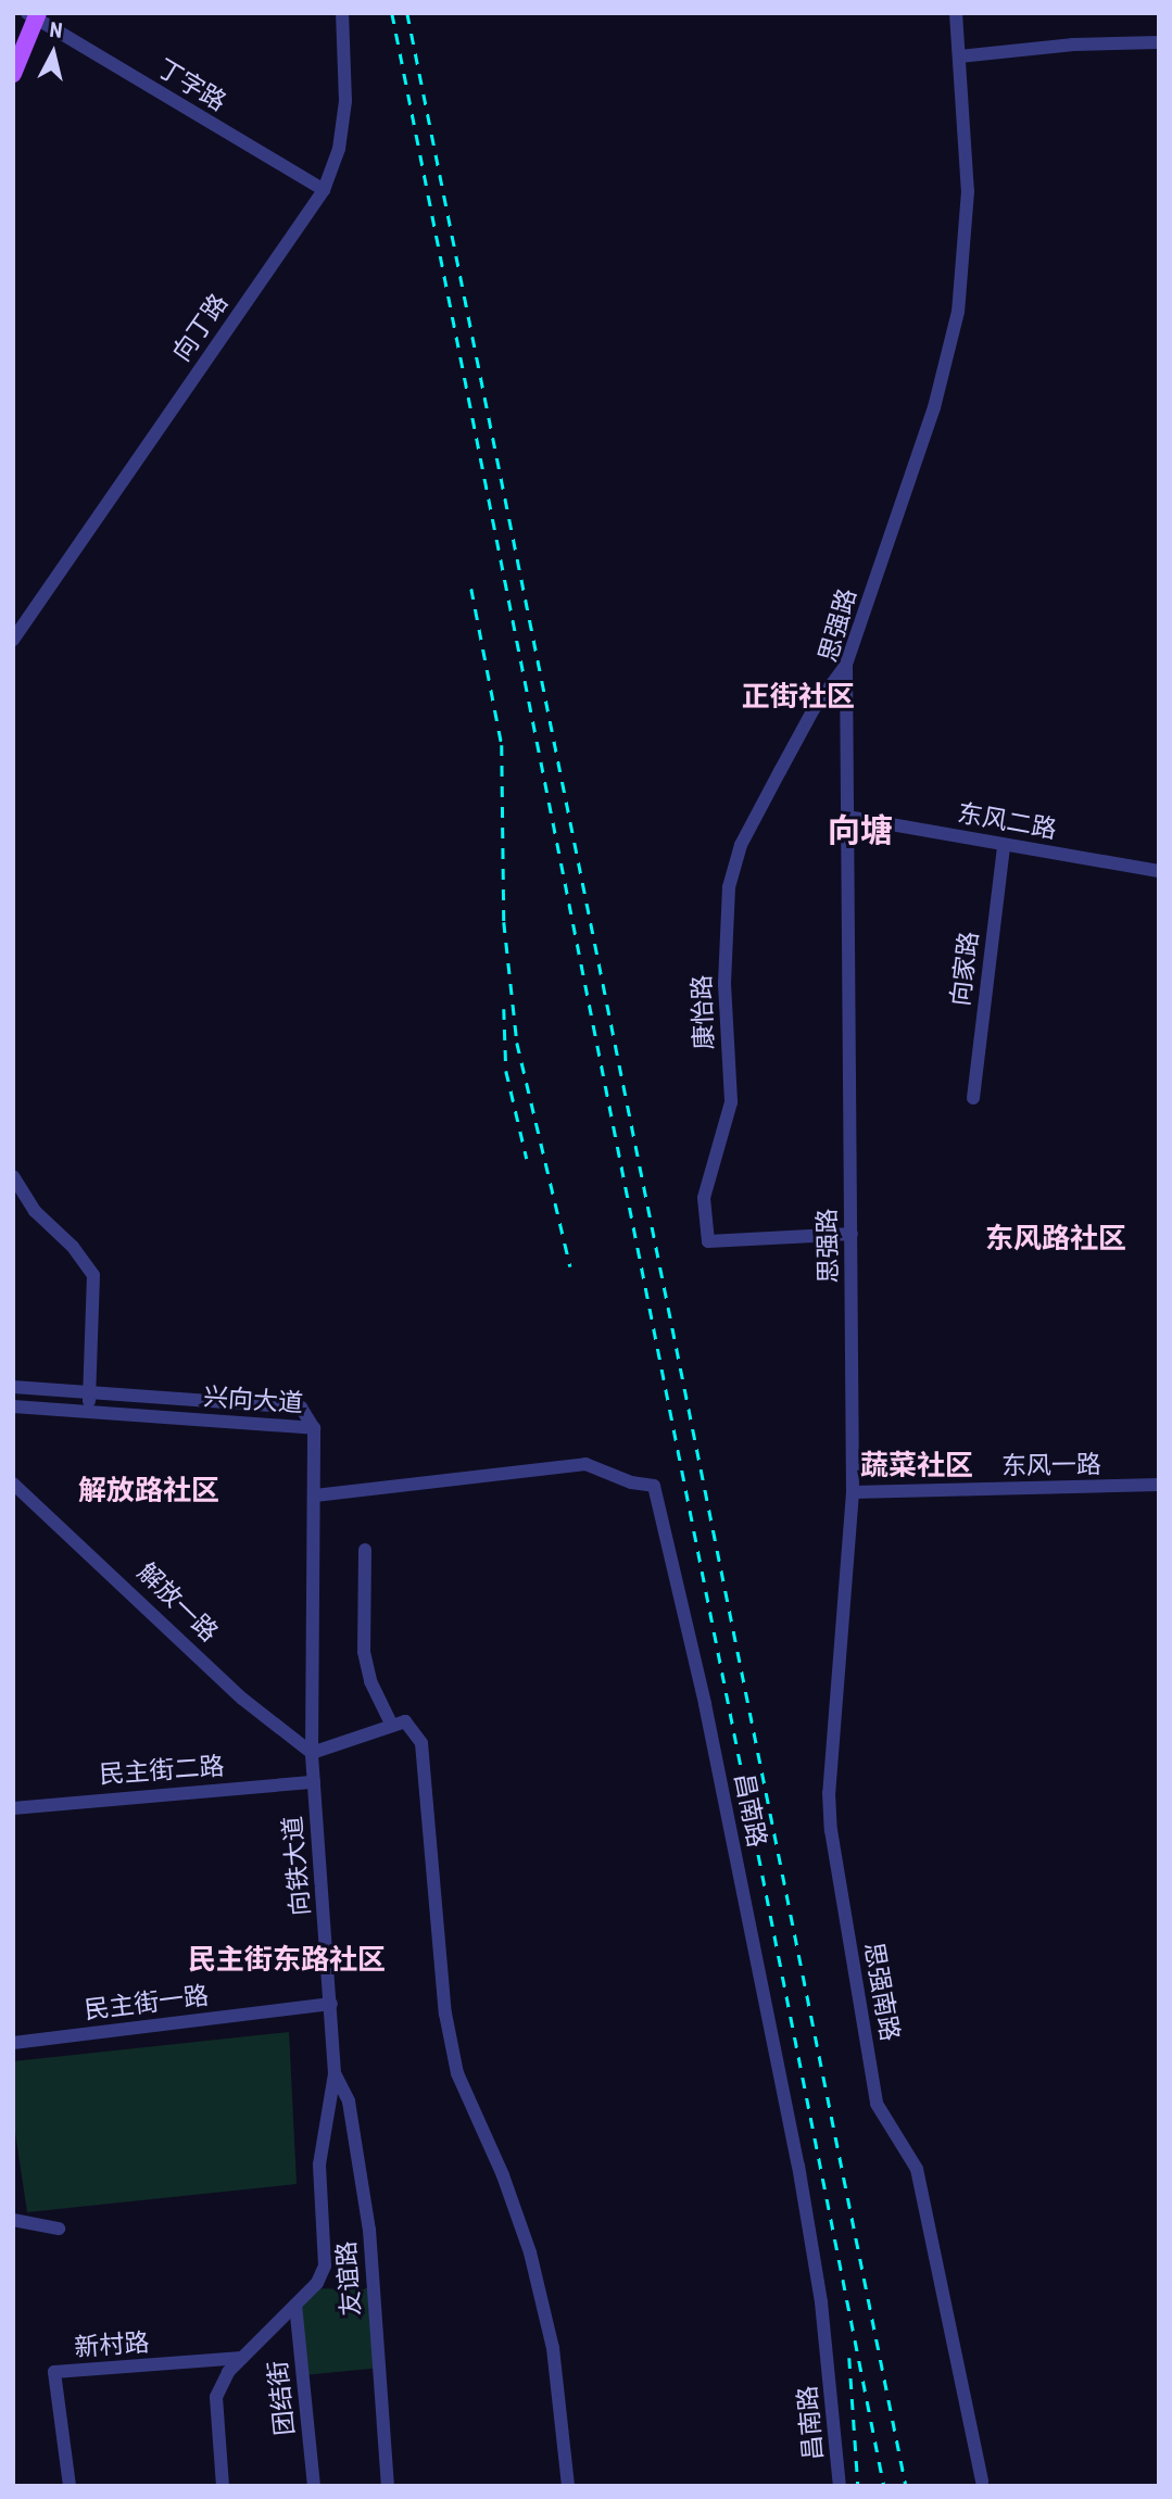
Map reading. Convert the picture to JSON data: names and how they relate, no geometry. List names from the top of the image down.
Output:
{
  "streets": {
    "street": [
      "丁字路",
      "向丁路",
      "思强路",
      "东风二路",
      "向家路",
      "康怡路",
      "兴向大道",
      "东风一路",
      "解放一路",
      "民主街二路",
      "昌南路",
      "向铁大道",
      "思强南路",
      "民主街一路",
      "友谊路",
      "新村路",
      "团结街"
    ]
  },
  "crossings": [
    ["丁字路", "向丁路"],
    ["思强路", "东风二路"],
    ["思强路", "康怡路"],
    ["思强路", "东风一路"],
    ["思强路", "思强南路"],
    ["东风二路", "向家路"],
    ["兴向大道", "向铁大道"],
    ["东风一路", "思强南路"],
    ["解放一路", "向铁大道"],
    ["民主街二路", "向铁大道"],
    ["昌南路", "向铁大道"],
    ["向铁大道", "民主街一路"],
    ["向铁大道", "友谊路"],
    ["向铁大道", "新村路"],
    ["向铁大道", "团结街"]
  ],
  "districts": [
    "正街社区",
    "向塘",
    "东风路社区",
    "蔬菜社区",
    "解放路社区",
    "民主街东路社区"
  ],
  "north": "top"
}
